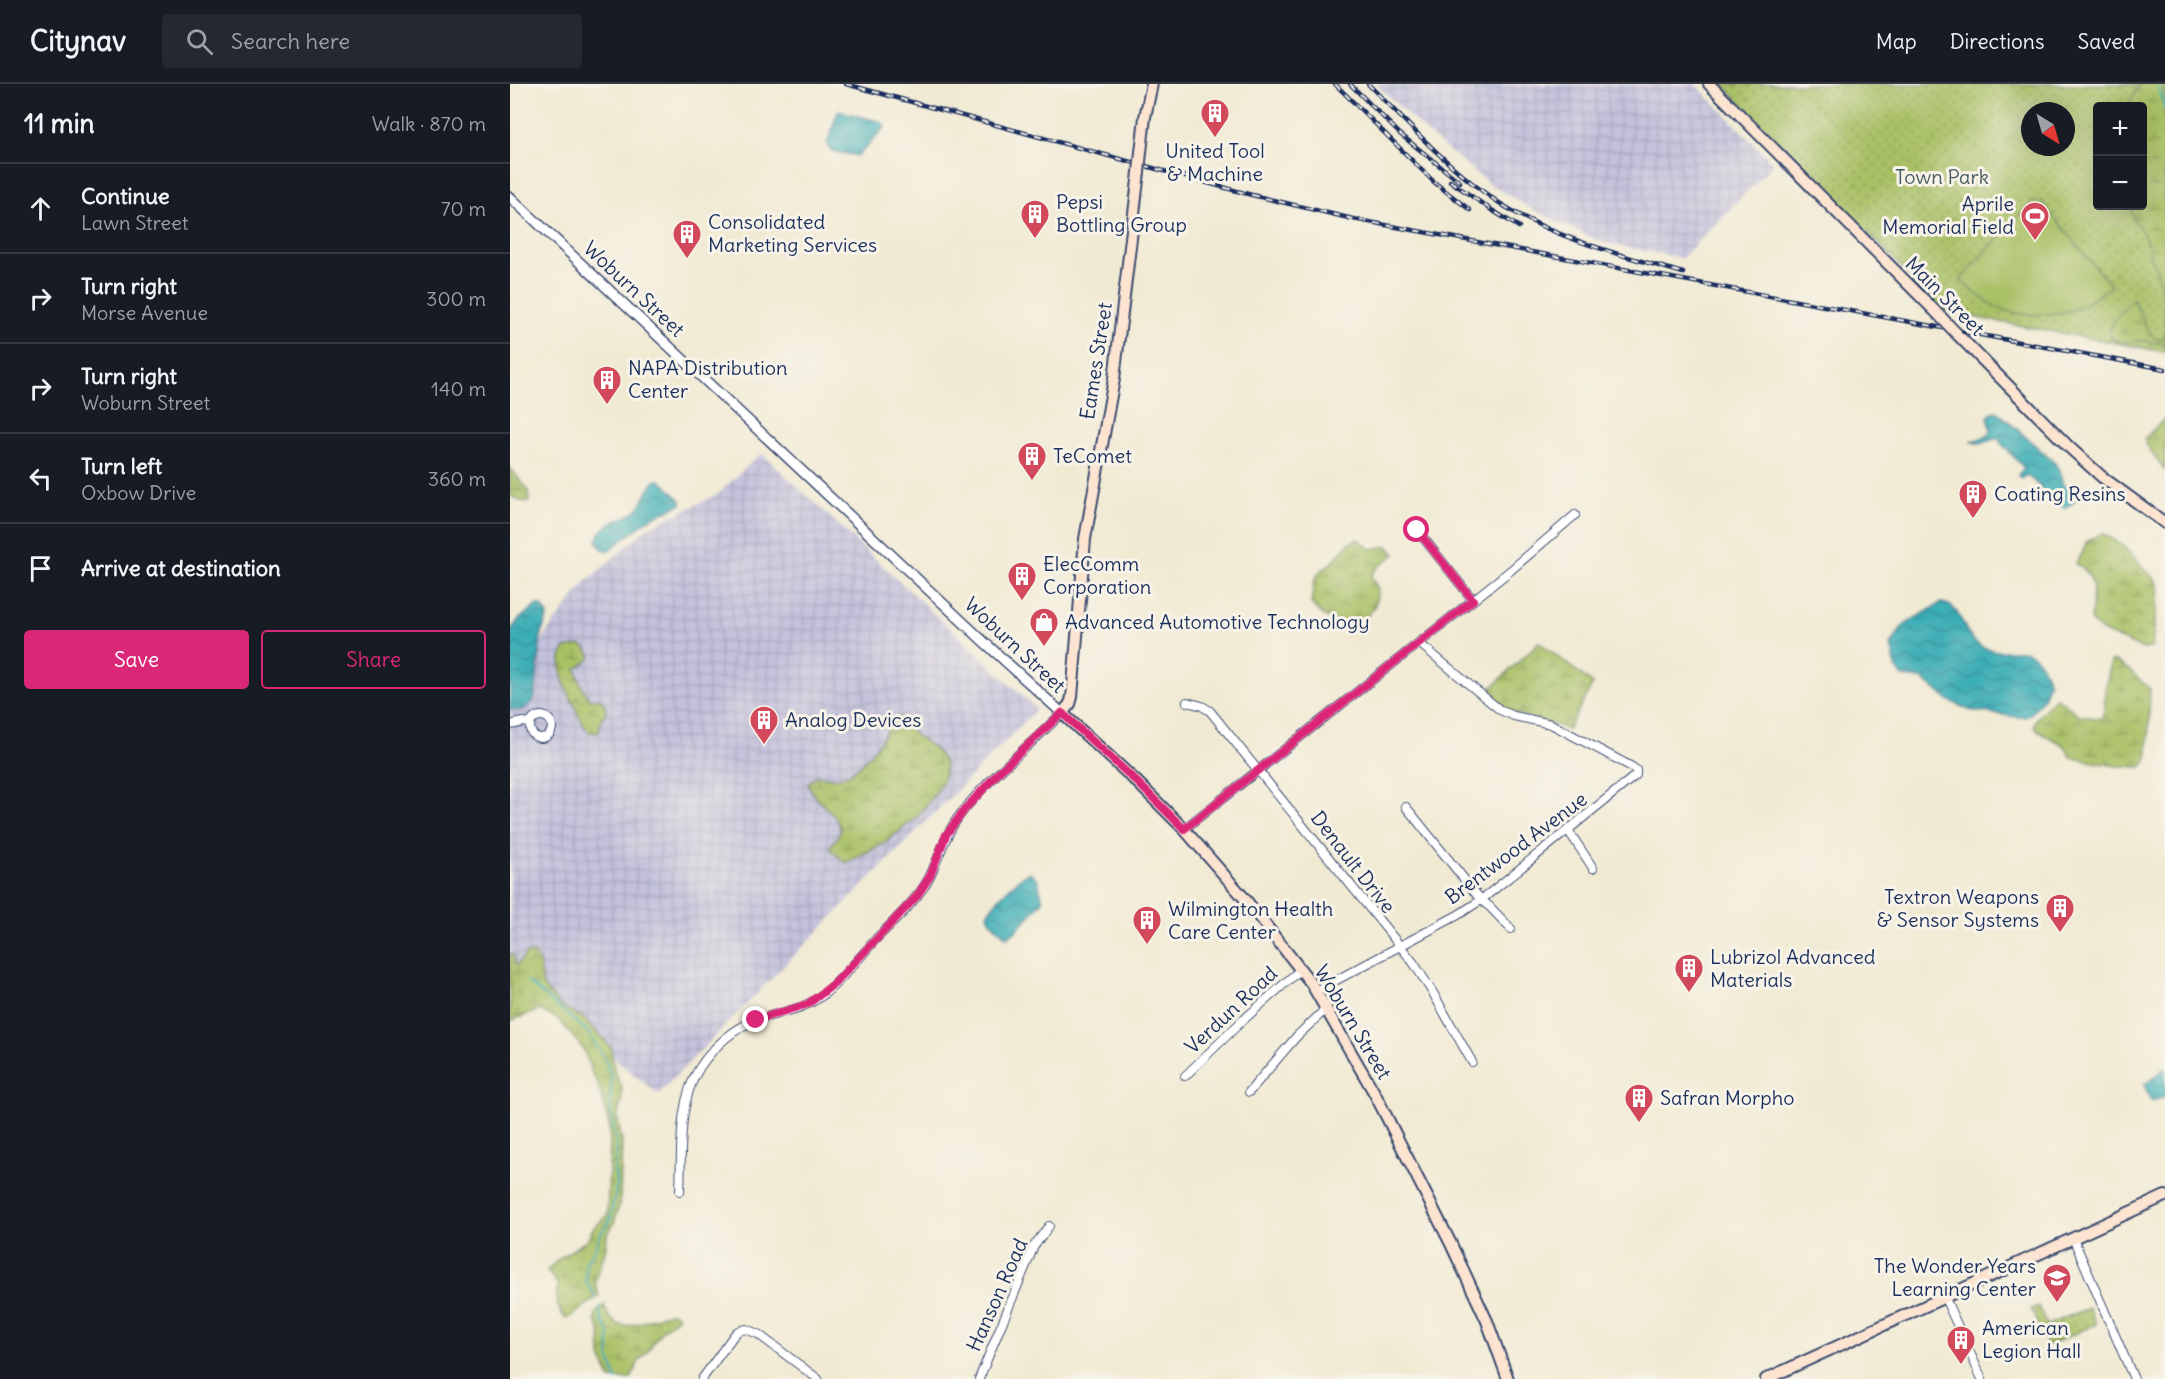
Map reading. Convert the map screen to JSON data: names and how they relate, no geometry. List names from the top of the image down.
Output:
{
  "streets": {
    "main road": ["Woburn Street", "Main Street", "Eames Street"],
    "street": [
      "Brentwood Avenue",
      "Denault Drive",
      "Verdun Road",
      "Hanson Road"
    ]
  },
  "crossings": [
    ["Woburn Street", "Eames Street"],
    ["Woburn Street", "Brentwood Avenue"],
    ["Woburn Street", "Verdun Road"],
    ["Brentwood Avenue", "Denault Drive"]
  ],
  "parks": ["Town Park"],
  "places": {
    "building": [
      "United Tool & Machine",
      "Pepsi Bottling Group",
      "Consolidated Marketing Services",
      "NAPA Distribution Center",
      "TeComet",
      "Coating Resins",
      "ElecComm Corporation",
      "Analog Devices",
      "Textron Weapons & Sensor Systems",
      "Wilmington Health Care Center",
      "Lubrizol Advanced Materials",
      "Safran Morpho",
      "American Legion Hall"
    ],
    "sports": ["Aprile Memorial Field"],
    "shop": ["Advanced Automotive Technology"],
    "school or university": ["The Wonder Years Learning Center"]
  },
  "north": "bottom right",
  "page": {
    "header": "Citynav",
    "search": "Search here",
    "nav": ["Map", "Directions", "Saved"],
    "heading": ["11 min", "Walk · 870 m"],
    "map_buttons": ["+", "−"],
    "list": [
      ["Continue", "Lawn Street", "70 m"],
      ["Turn right", "Morse Avenue", "300 m"],
      ["Turn right", "Woburn Street", "140 m"],
      ["Turn left", "Oxbow Drive", "360 m"],
      "Arrive at destination"
    ],
    "buttons": ["Save", "Share"]
  }
}
